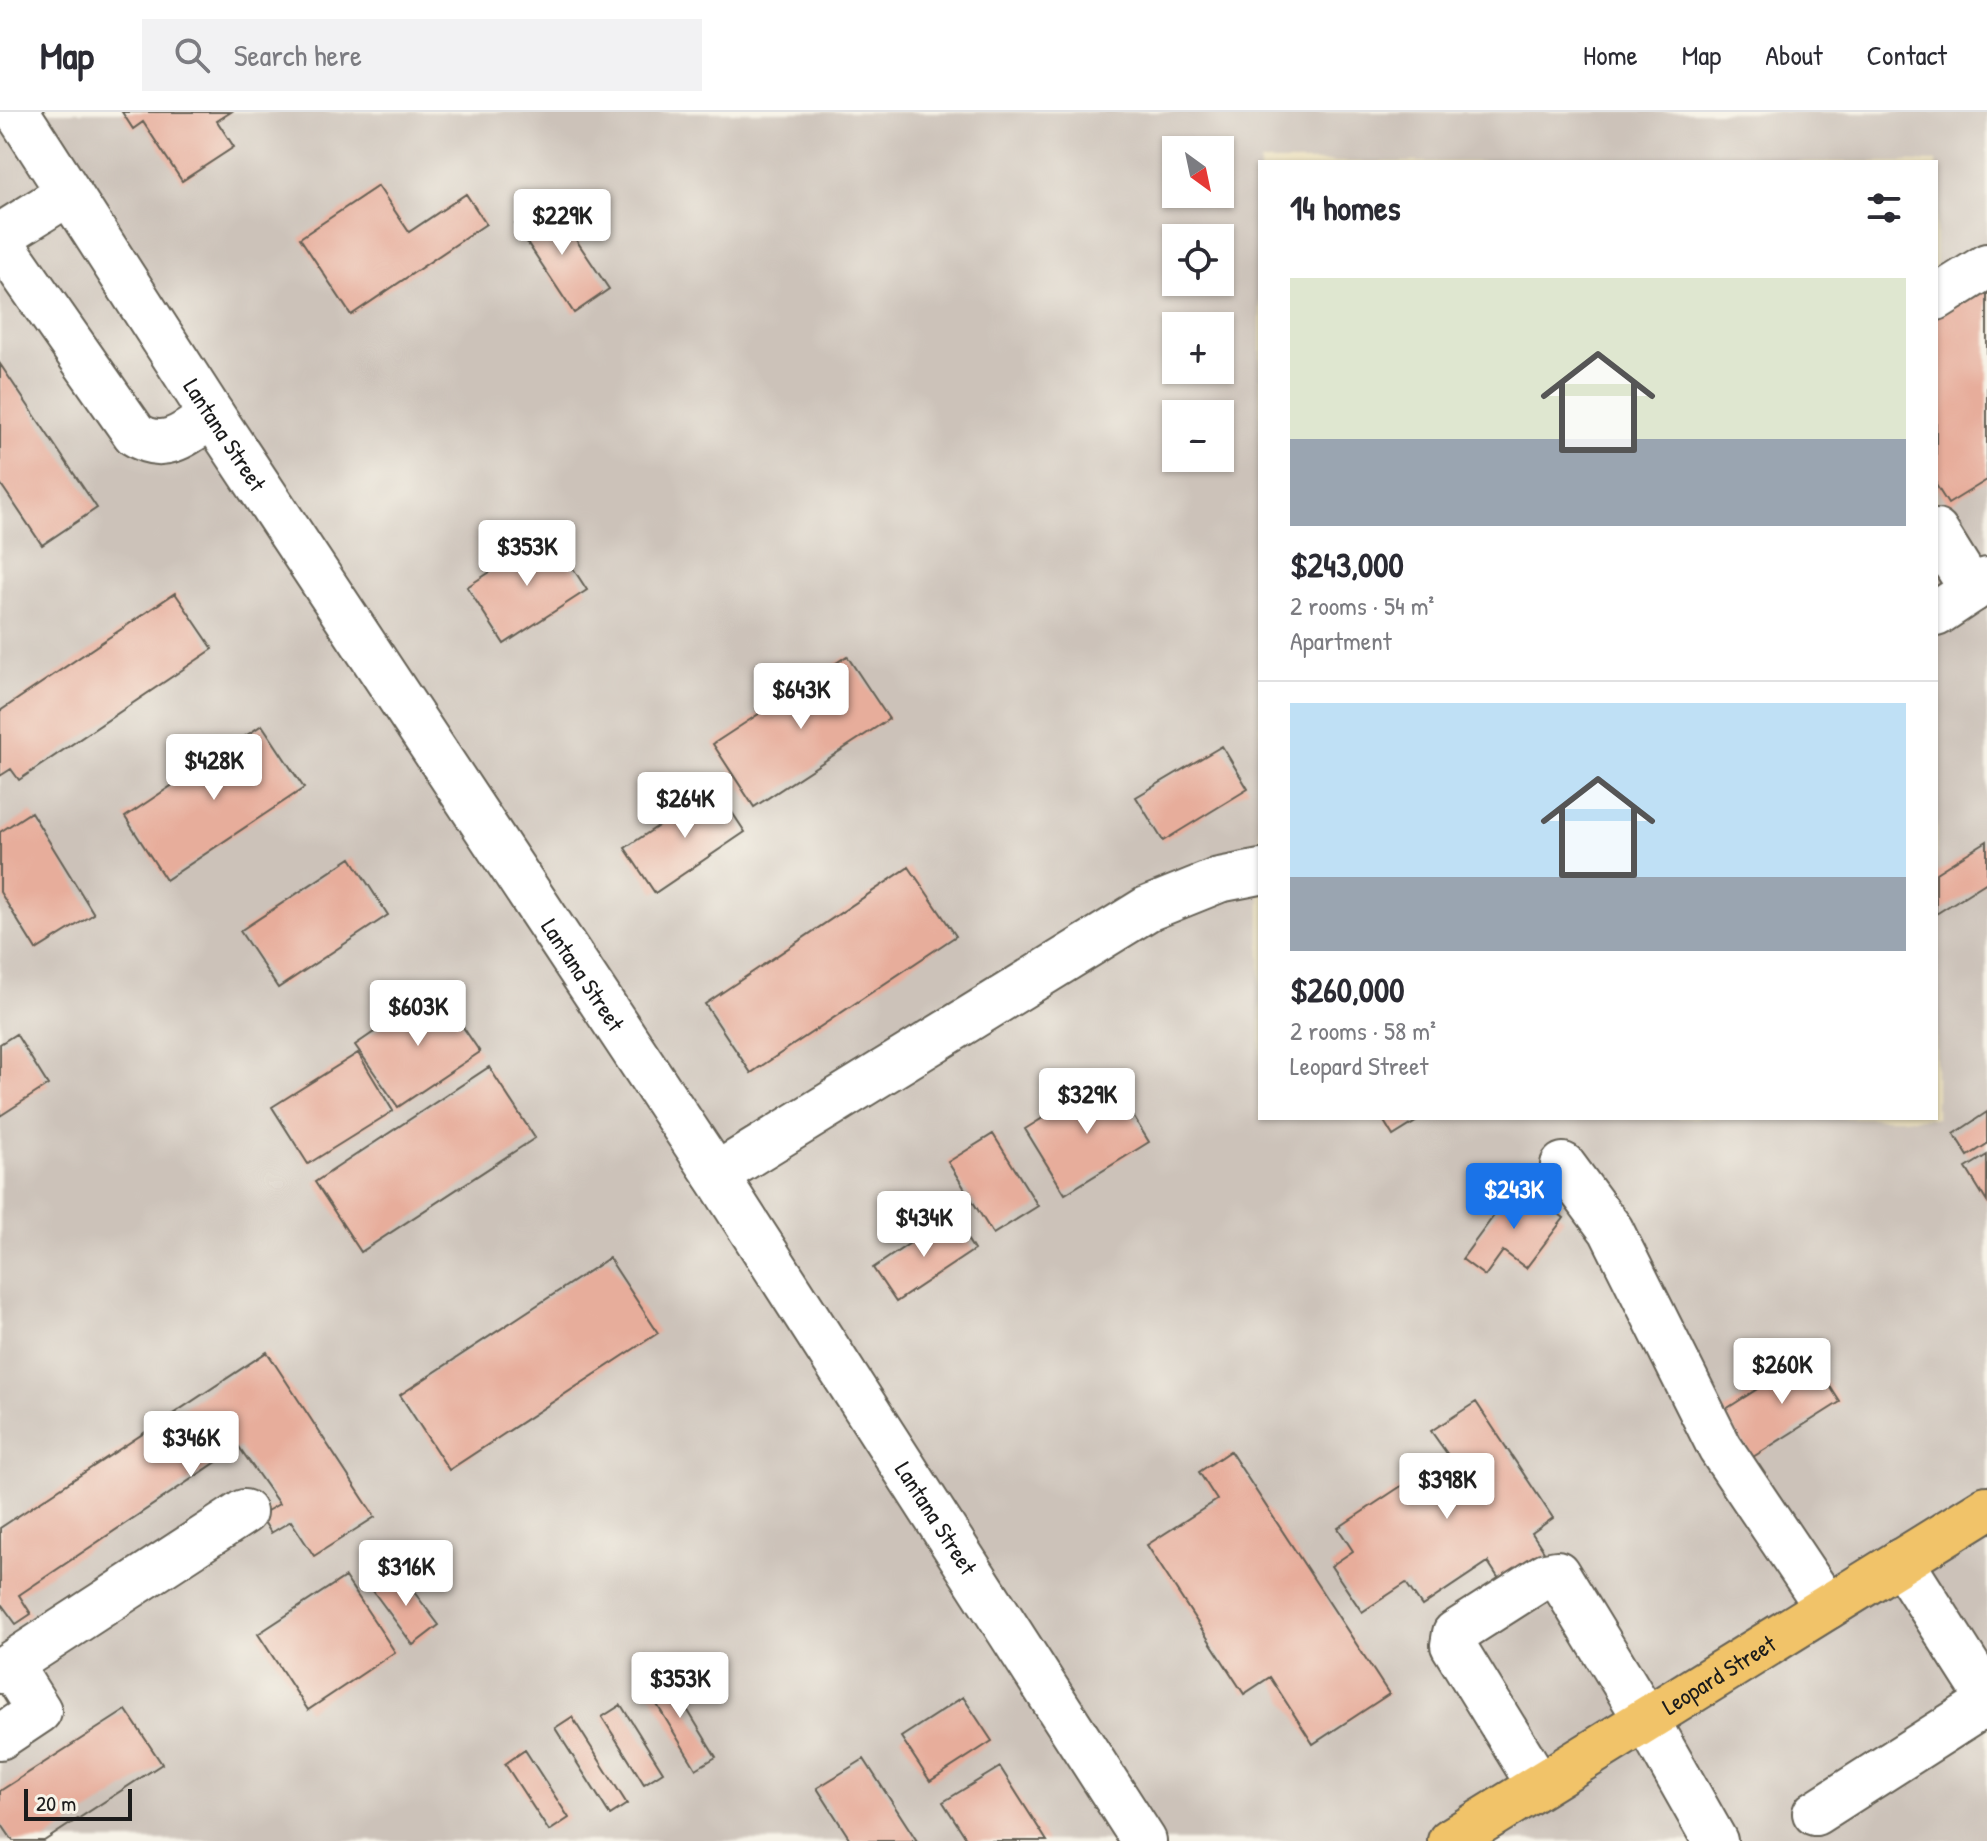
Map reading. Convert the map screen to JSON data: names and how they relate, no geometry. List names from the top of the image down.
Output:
{
  "streets": {
    "main road": ["Leopard Street"],
    "street": ["Lantana Street"]
  },
  "scale_bar": "20 m",
  "north": "bottom right",
  "page": {
    "header": "Map",
    "search": "Search here",
    "nav": [
      "Home",
      "Map",
      "About",
      "Contact"
    ],
    "map_buttons": ["+", "−"],
    "heading": "14 homes",
    "price": [
      "$229K",
      "$353K",
      "$643K",
      "$428K",
      "$264K",
      "$603K",
      "$329K",
      "$243K",
      "$434K",
      "$260K",
      "$346K",
      "$398K",
      "$316K",
      "$353K"
    ],
    "list": [
      {
        "name": "$243,000",
        "note": "2 rooms · 54 m² · Apartment"
      },
      {
        "name": "$260,000",
        "note": "2 rooms · 58 m² · Leopard Street"
      }
    ],
    "scale": "20 m"
  }
}
